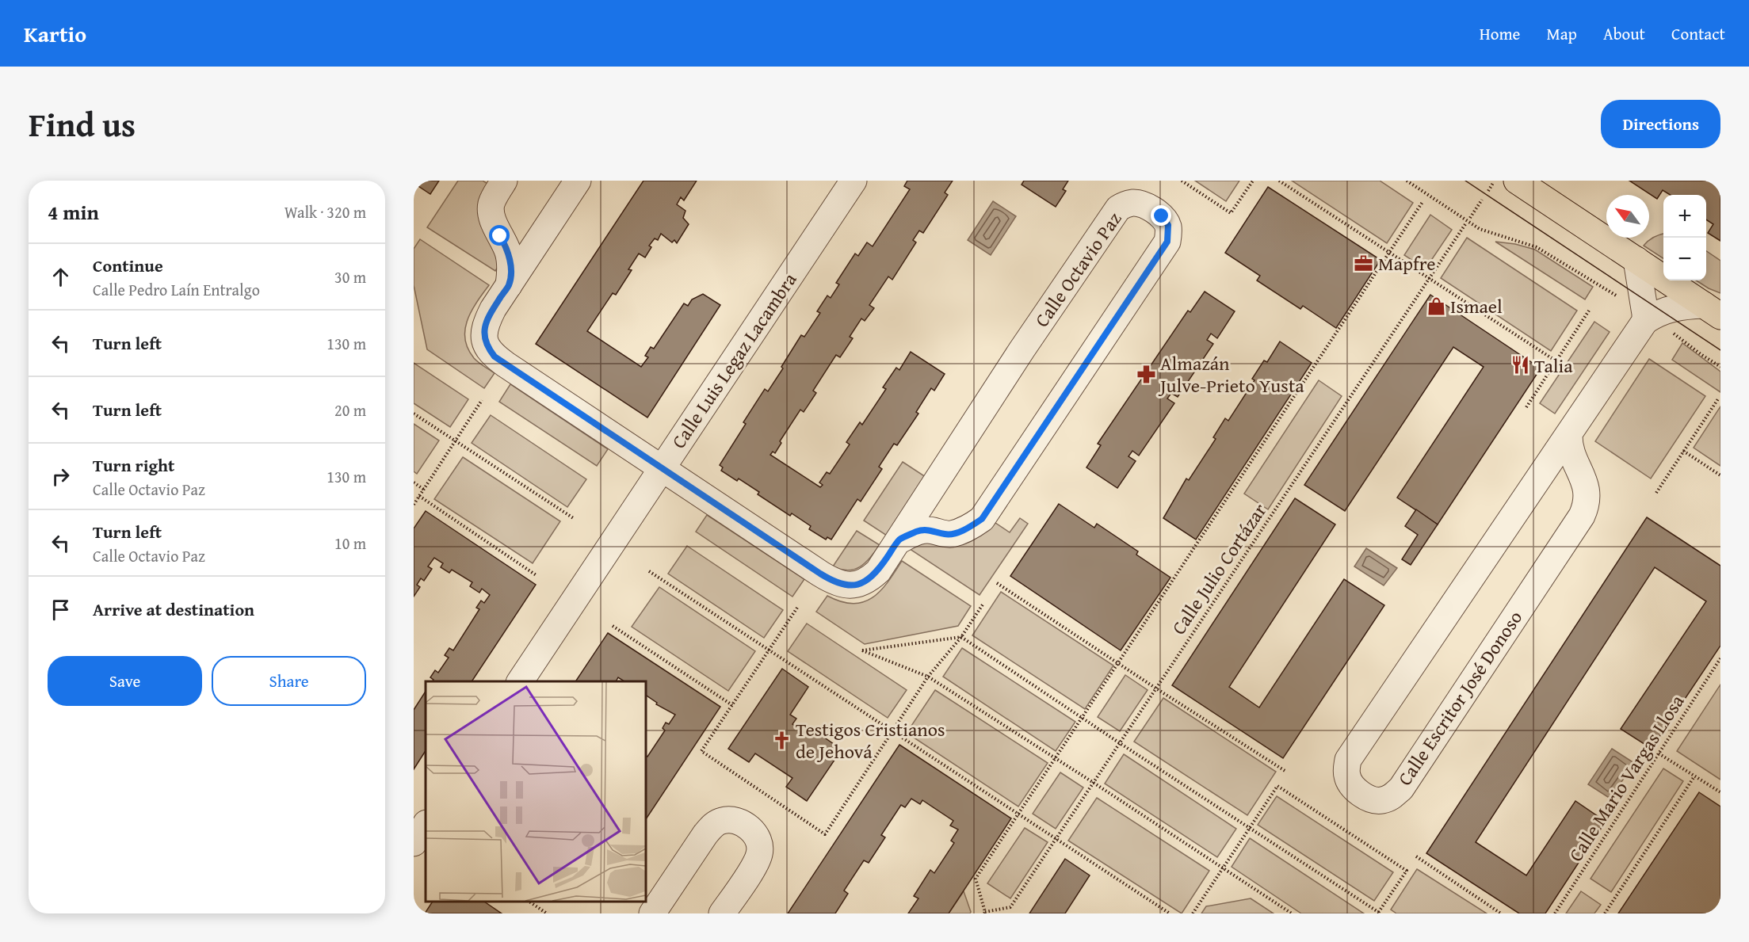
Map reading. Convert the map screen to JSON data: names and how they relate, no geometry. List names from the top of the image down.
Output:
{
  "streets": {
    "street": ["Calle Octavio Paz", "Calle Luis Legaz Lacambra", "Calle Escritor José Donoso"],
    "path": ["Calle Julio Cortázar", "Calle Mario Vargas Llosa"]
  },
  "places": {
    "office": ["Mapfre"],
    "shop": ["Ismael"],
    "restaurant": ["Talia"],
    "pharmacy": ["Almazán Julve-Prieto Yusta"],
    "church": ["Testigos Cristianos de Jehová"]
  },
  "north": "top left",
  "page": {
    "header": "Kartio",
    "nav": [
      "Home",
      "Map",
      "About",
      "Contact"
    ],
    "title": "Find us",
    "buttons": [
      "Directions",
      ["Save", "Share"]
    ],
    "heading": ["4 min", "Walk · 320 m"],
    "map_buttons": ["+", "−"],
    "list": [
      ["Continue", "Calle Pedro Laín Entralgo", "30 m"],
      ["Turn left", "130 m"],
      ["Turn left", "20 m"],
      ["Turn right", "Calle Octavio Paz", "130 m"],
      ["Turn left", "Calle Octavio Paz", "10 m"],
      "Arrive at destination"
    ]
  }
}
